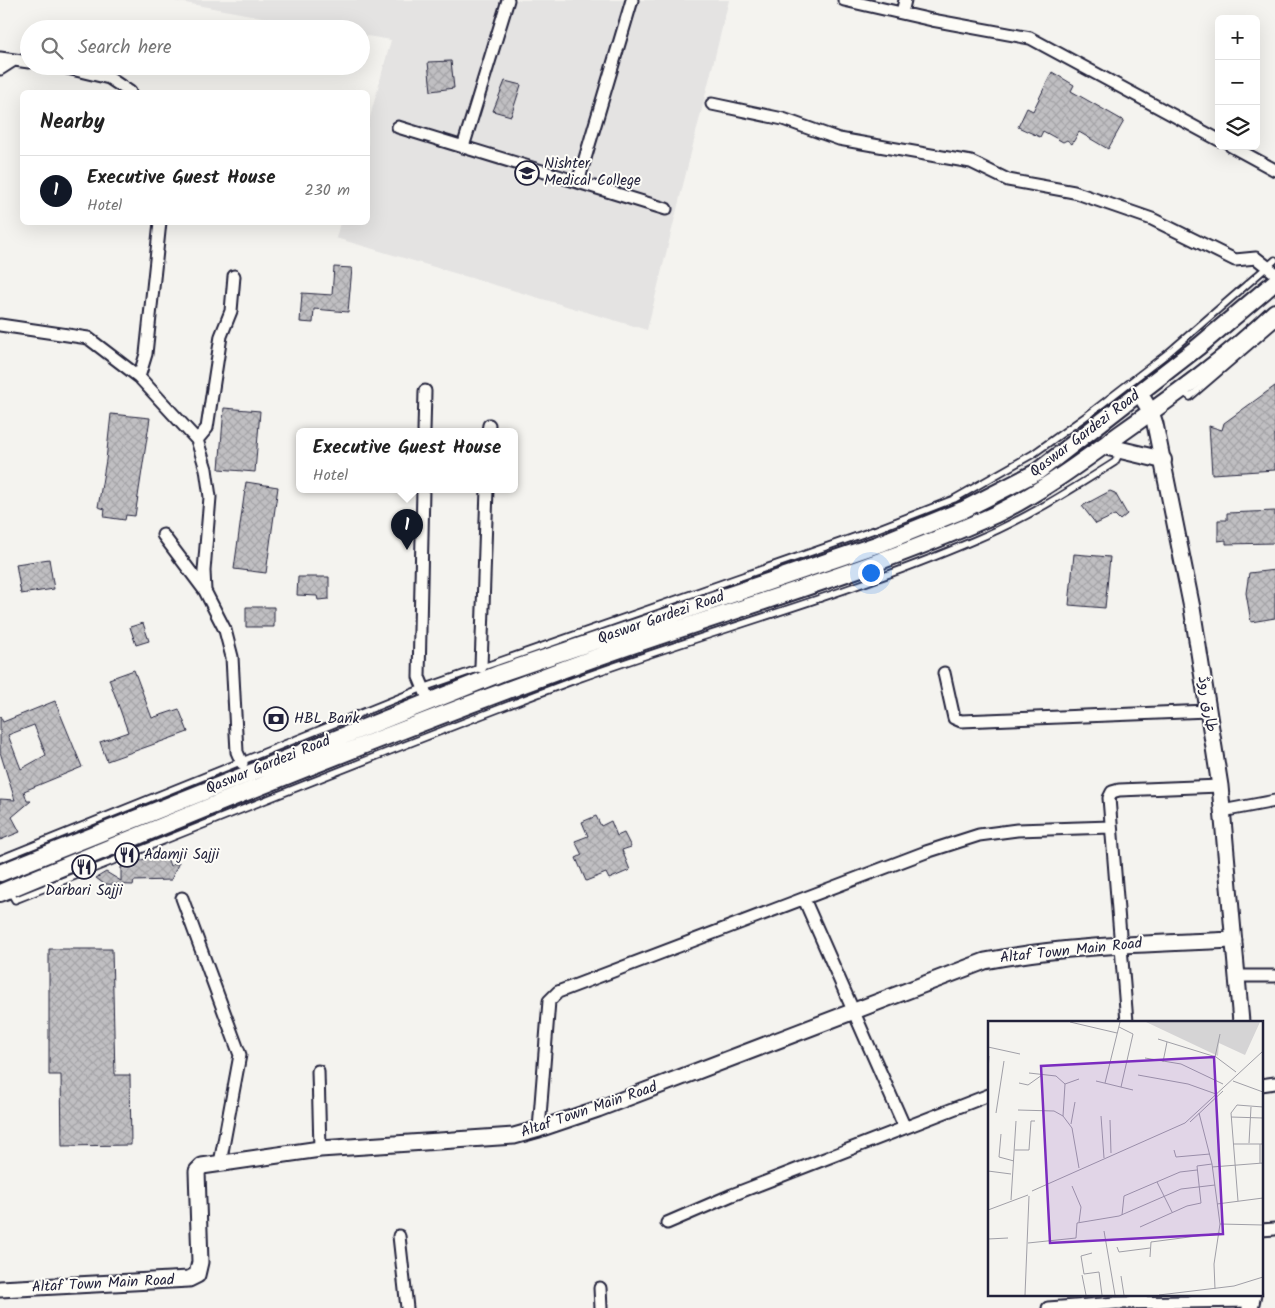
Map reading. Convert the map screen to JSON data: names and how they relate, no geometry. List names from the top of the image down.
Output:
{
  "streets": {
    "main road": ["Qaswar Gardezi Road"],
    "street": ["طارق روڈ", "Altaf Town Main Road"]
  },
  "crossings": [
    ["Qaswar Gardezi Road", "طارق روڈ"],
    ["طارق روڈ", "Altaf Town Main Road"]
  ],
  "places": {
    "school or university": ["Nishter Medical College"],
    "bank": ["HBL Bank"],
    "restaurant": ["Adamji Sajji", "Darbari Sajji"]
  },
  "page": {
    "map_buttons": ["+", "−"],
    "search": "Search here",
    "heading": "Nearby",
    "list": [
      {
        "mark": "1",
        "name": "Executive Guest House",
        "note": "Hotel",
        "value": "230 m"
      }
    ],
    "popup": ["Executive Guest House", "Hotel"],
    "pins": "1"
  }
}
